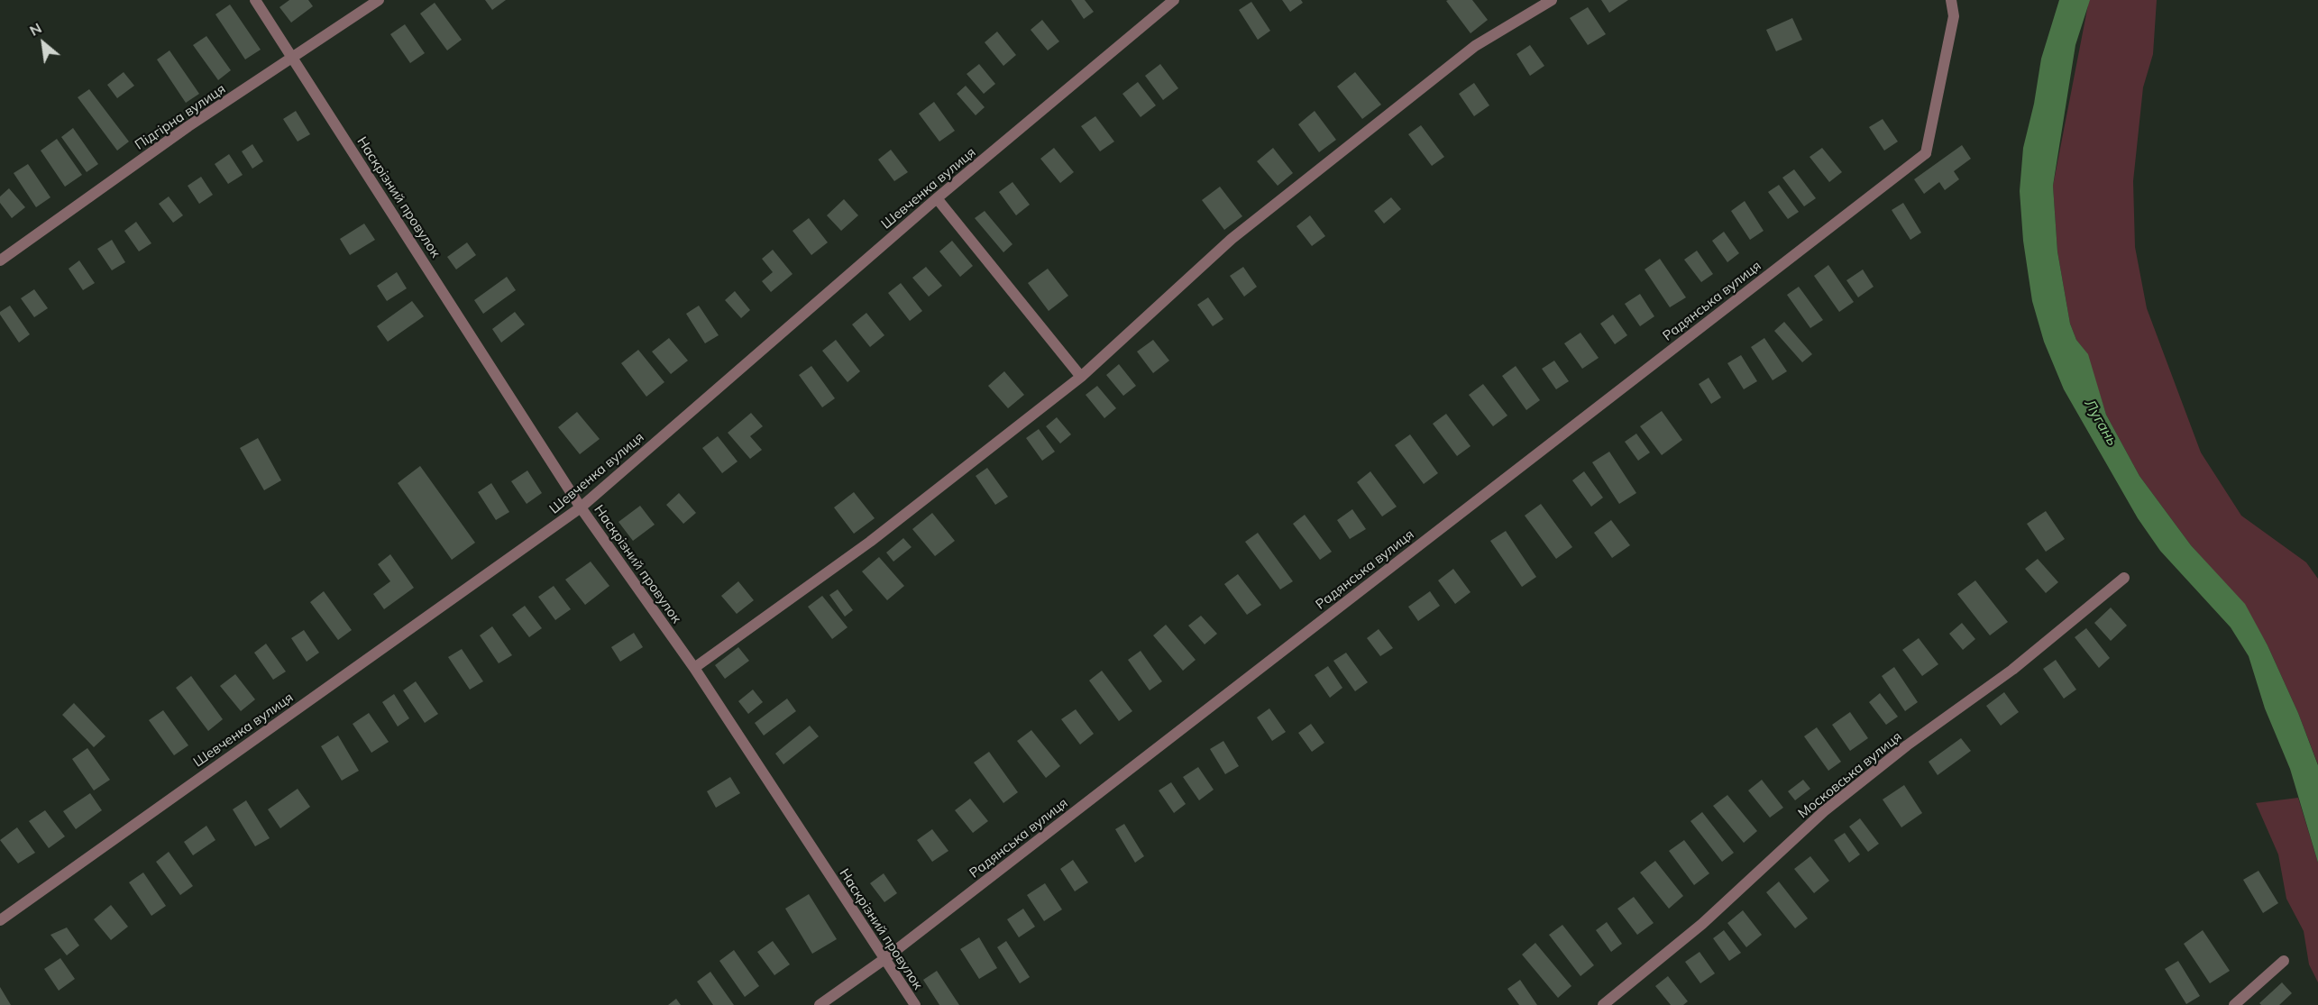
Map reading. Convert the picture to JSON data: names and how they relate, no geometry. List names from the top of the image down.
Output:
{
  "streets": {
    "street": [
      "Підгірна вулиця",
      "Шевченка вулиця",
      "Наскрізний провулок",
      "Радянська вулиця",
      "Московська вулиця"
    ]
  },
  "crossings": [
    ["Підгірна вулиця", "Наскрізний провулок"],
    ["Шевченка вулиця", "Наскрізний провулок"],
    ["Наскрізний провулок", "Радянська вулиця"]
  ],
  "water": ["Лугань"],
  "north": "top left"
}
